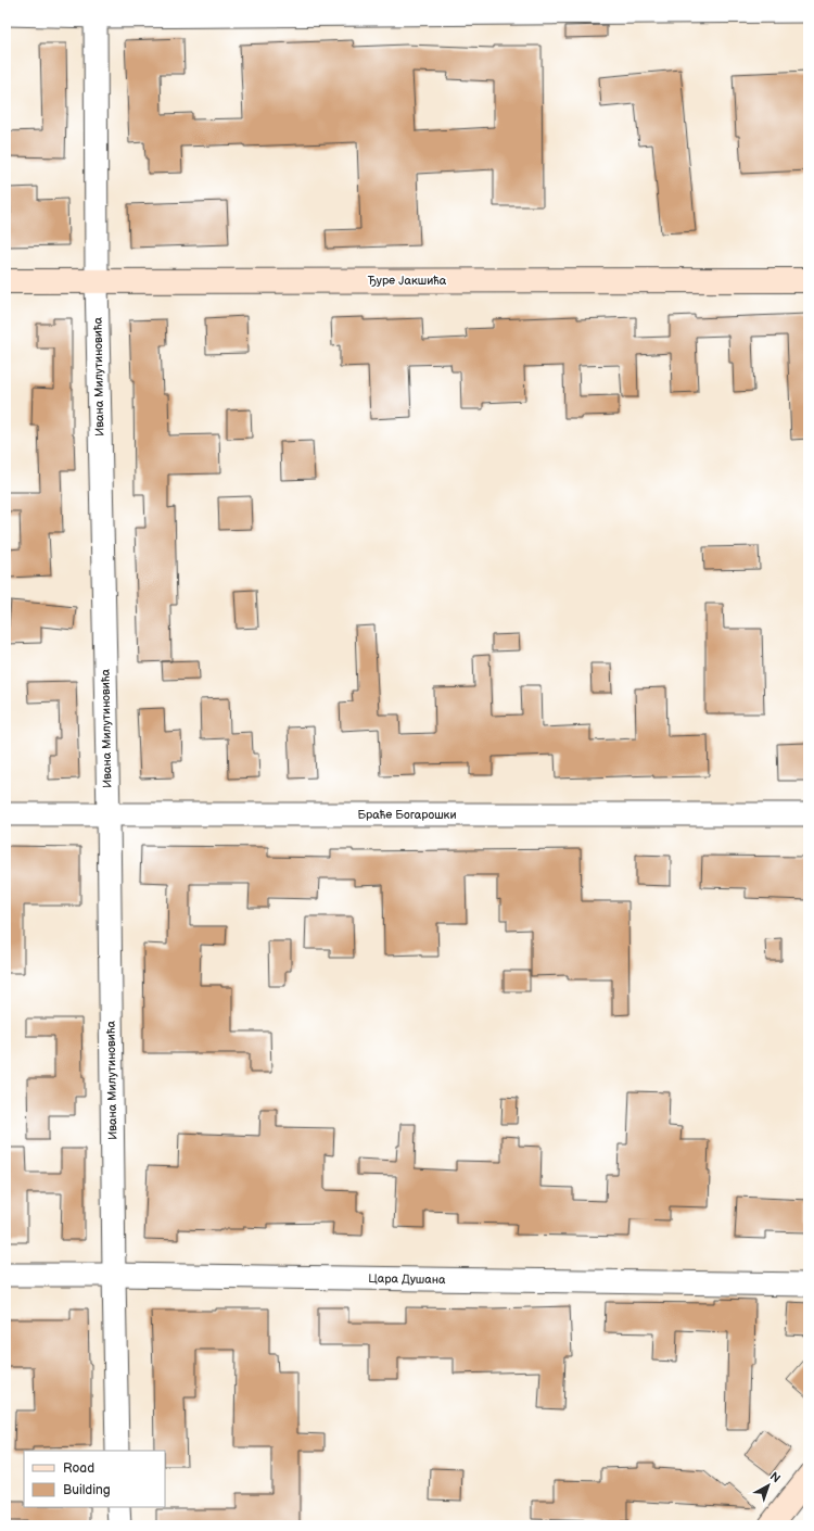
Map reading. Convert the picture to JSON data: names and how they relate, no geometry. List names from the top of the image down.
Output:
{
  "streets": {
    "main road": ["Ђуре Јакшића"],
    "street": ["Ивана Милутиновића", "Браће Богарошки", "Цара Душана"]
  },
  "crossings": [
    ["Ђуре Јакшића", "Ивана Милутиновића"],
    ["Ивана Милутиновића", "Браће Богарошки"],
    ["Ивана Милутиновића", "Цара Душана"]
  ],
  "legend": ["Road", "Building"],
  "north": "top right"
}
